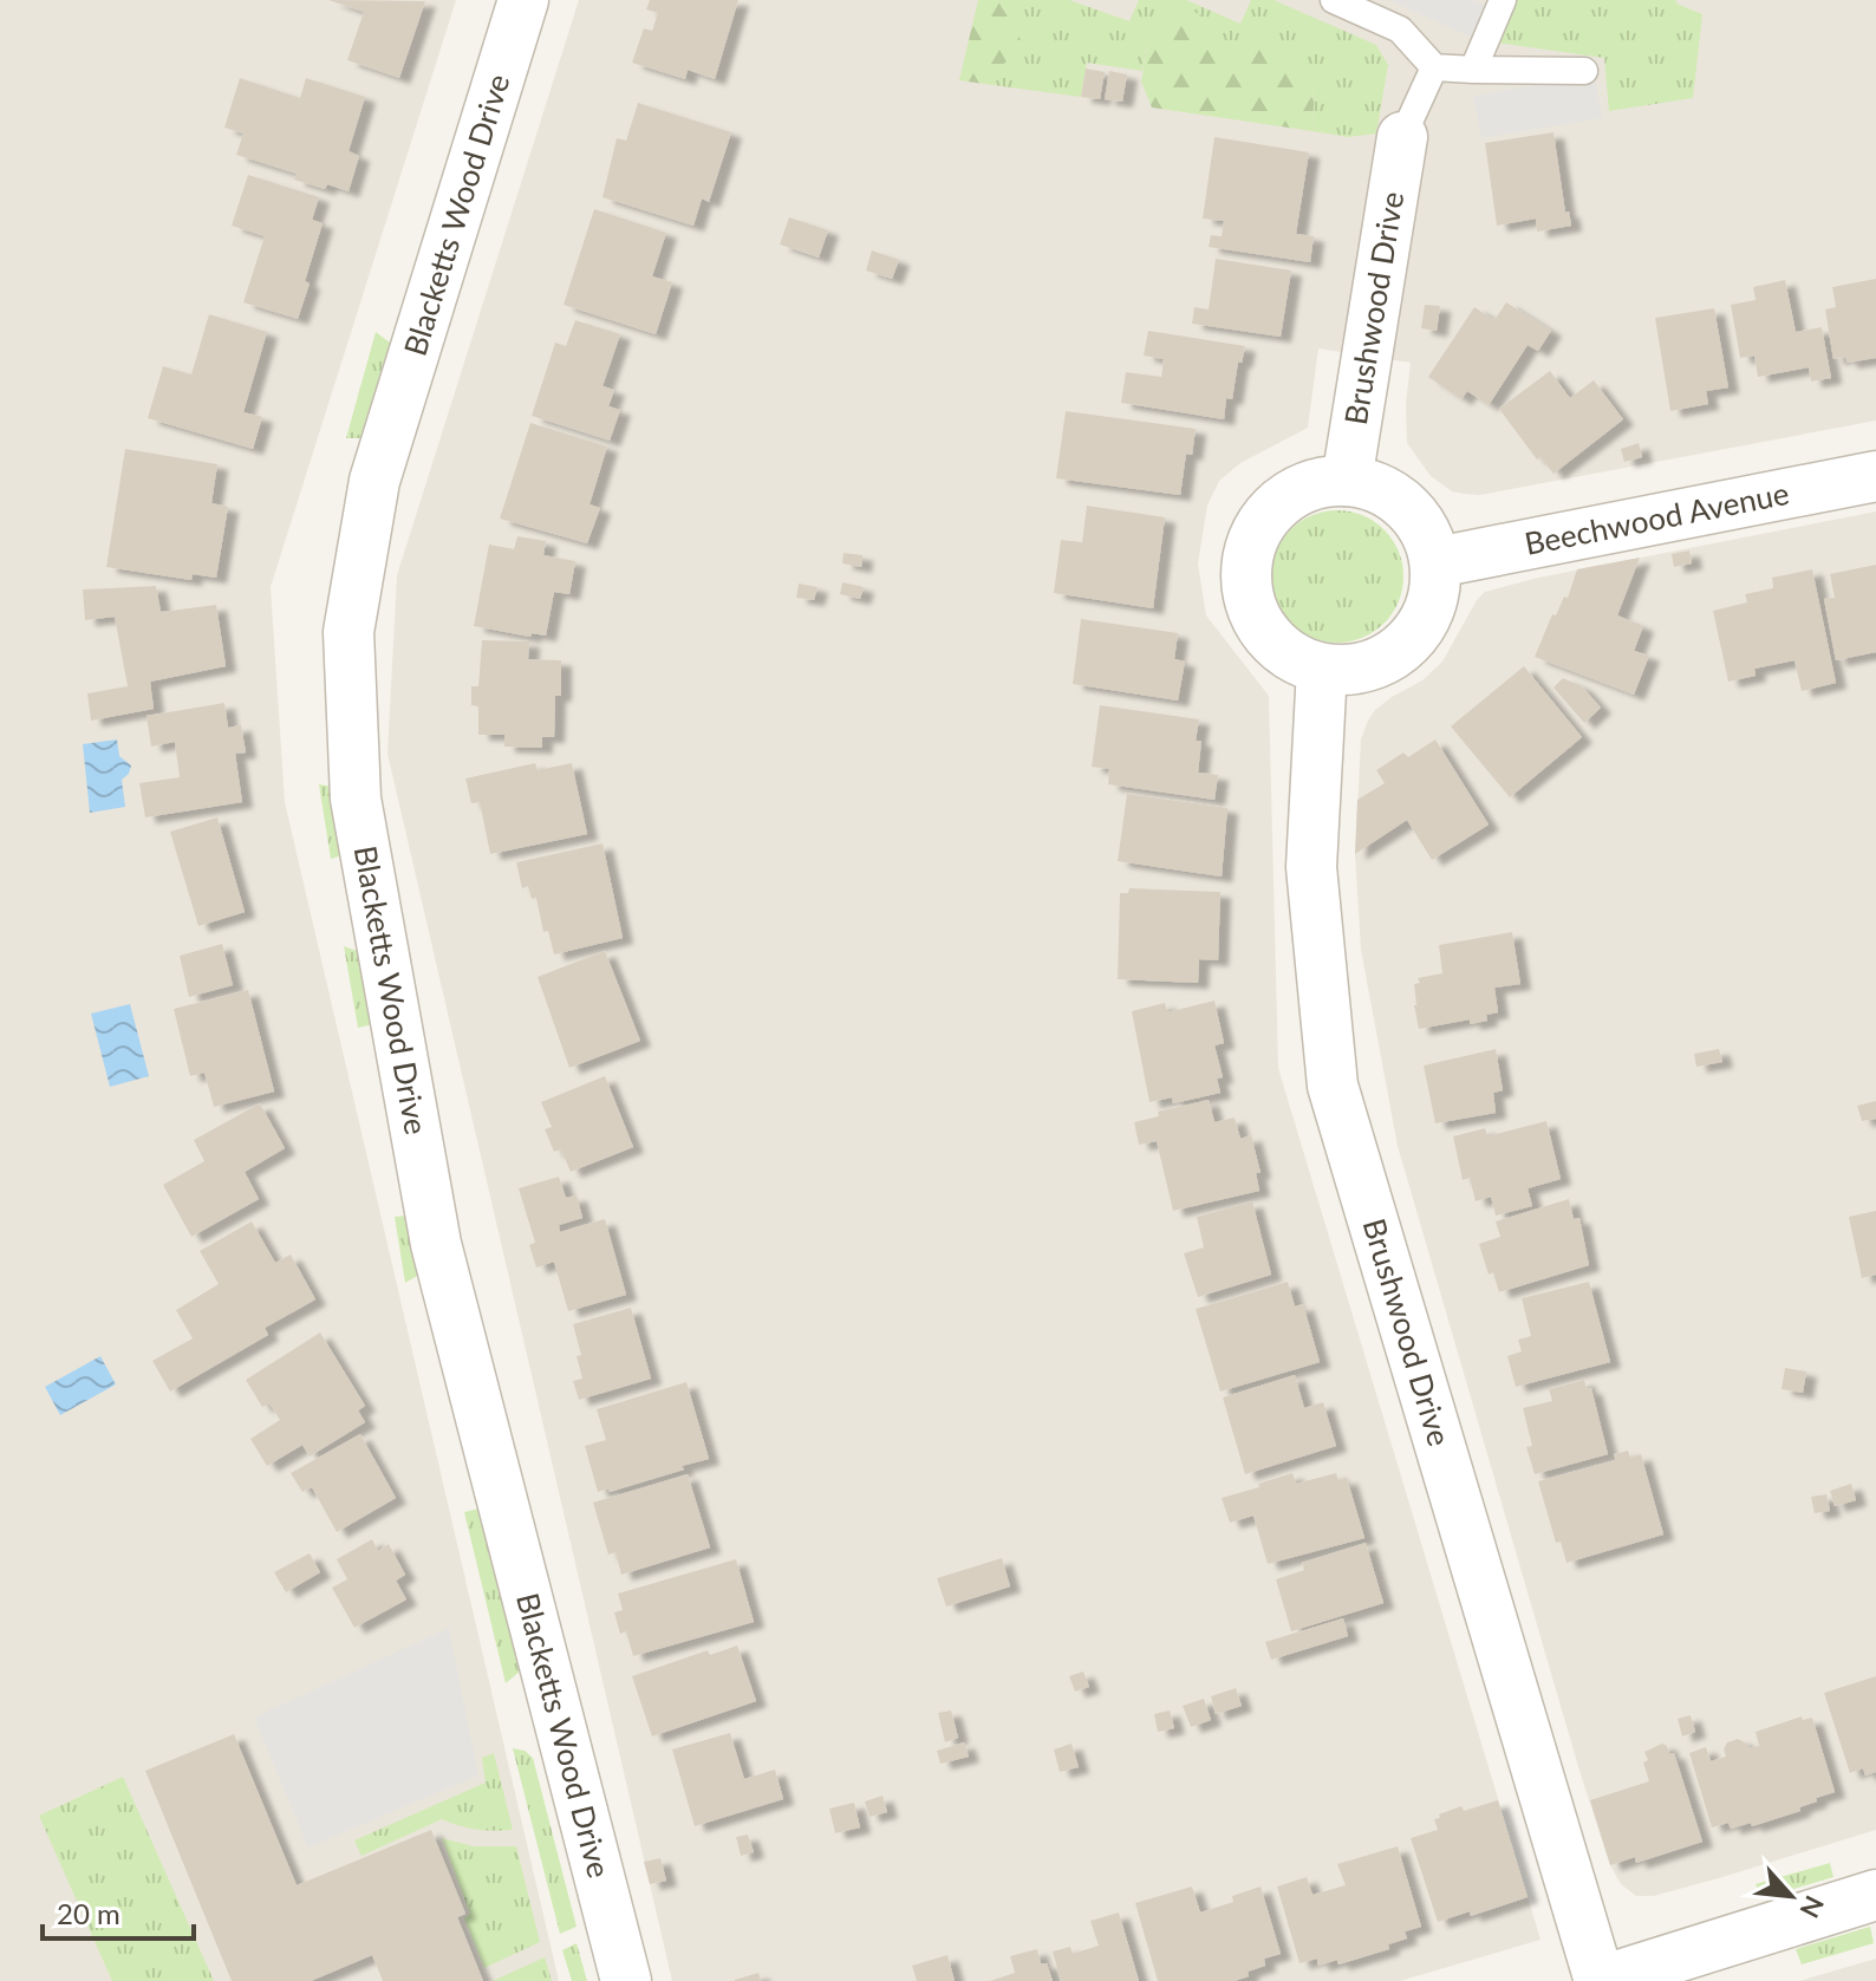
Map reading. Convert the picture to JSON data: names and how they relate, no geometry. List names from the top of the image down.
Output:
{
  "streets": {
    "street": ["Blacketts Wood Drive", "Brushwood Drive", "Beechwood Avenue"]
  },
  "crossings": [
    ["Brushwood Drive", "Beechwood Avenue"]
  ],
  "scale_bar": "20 m",
  "north": "bottom right"
}
